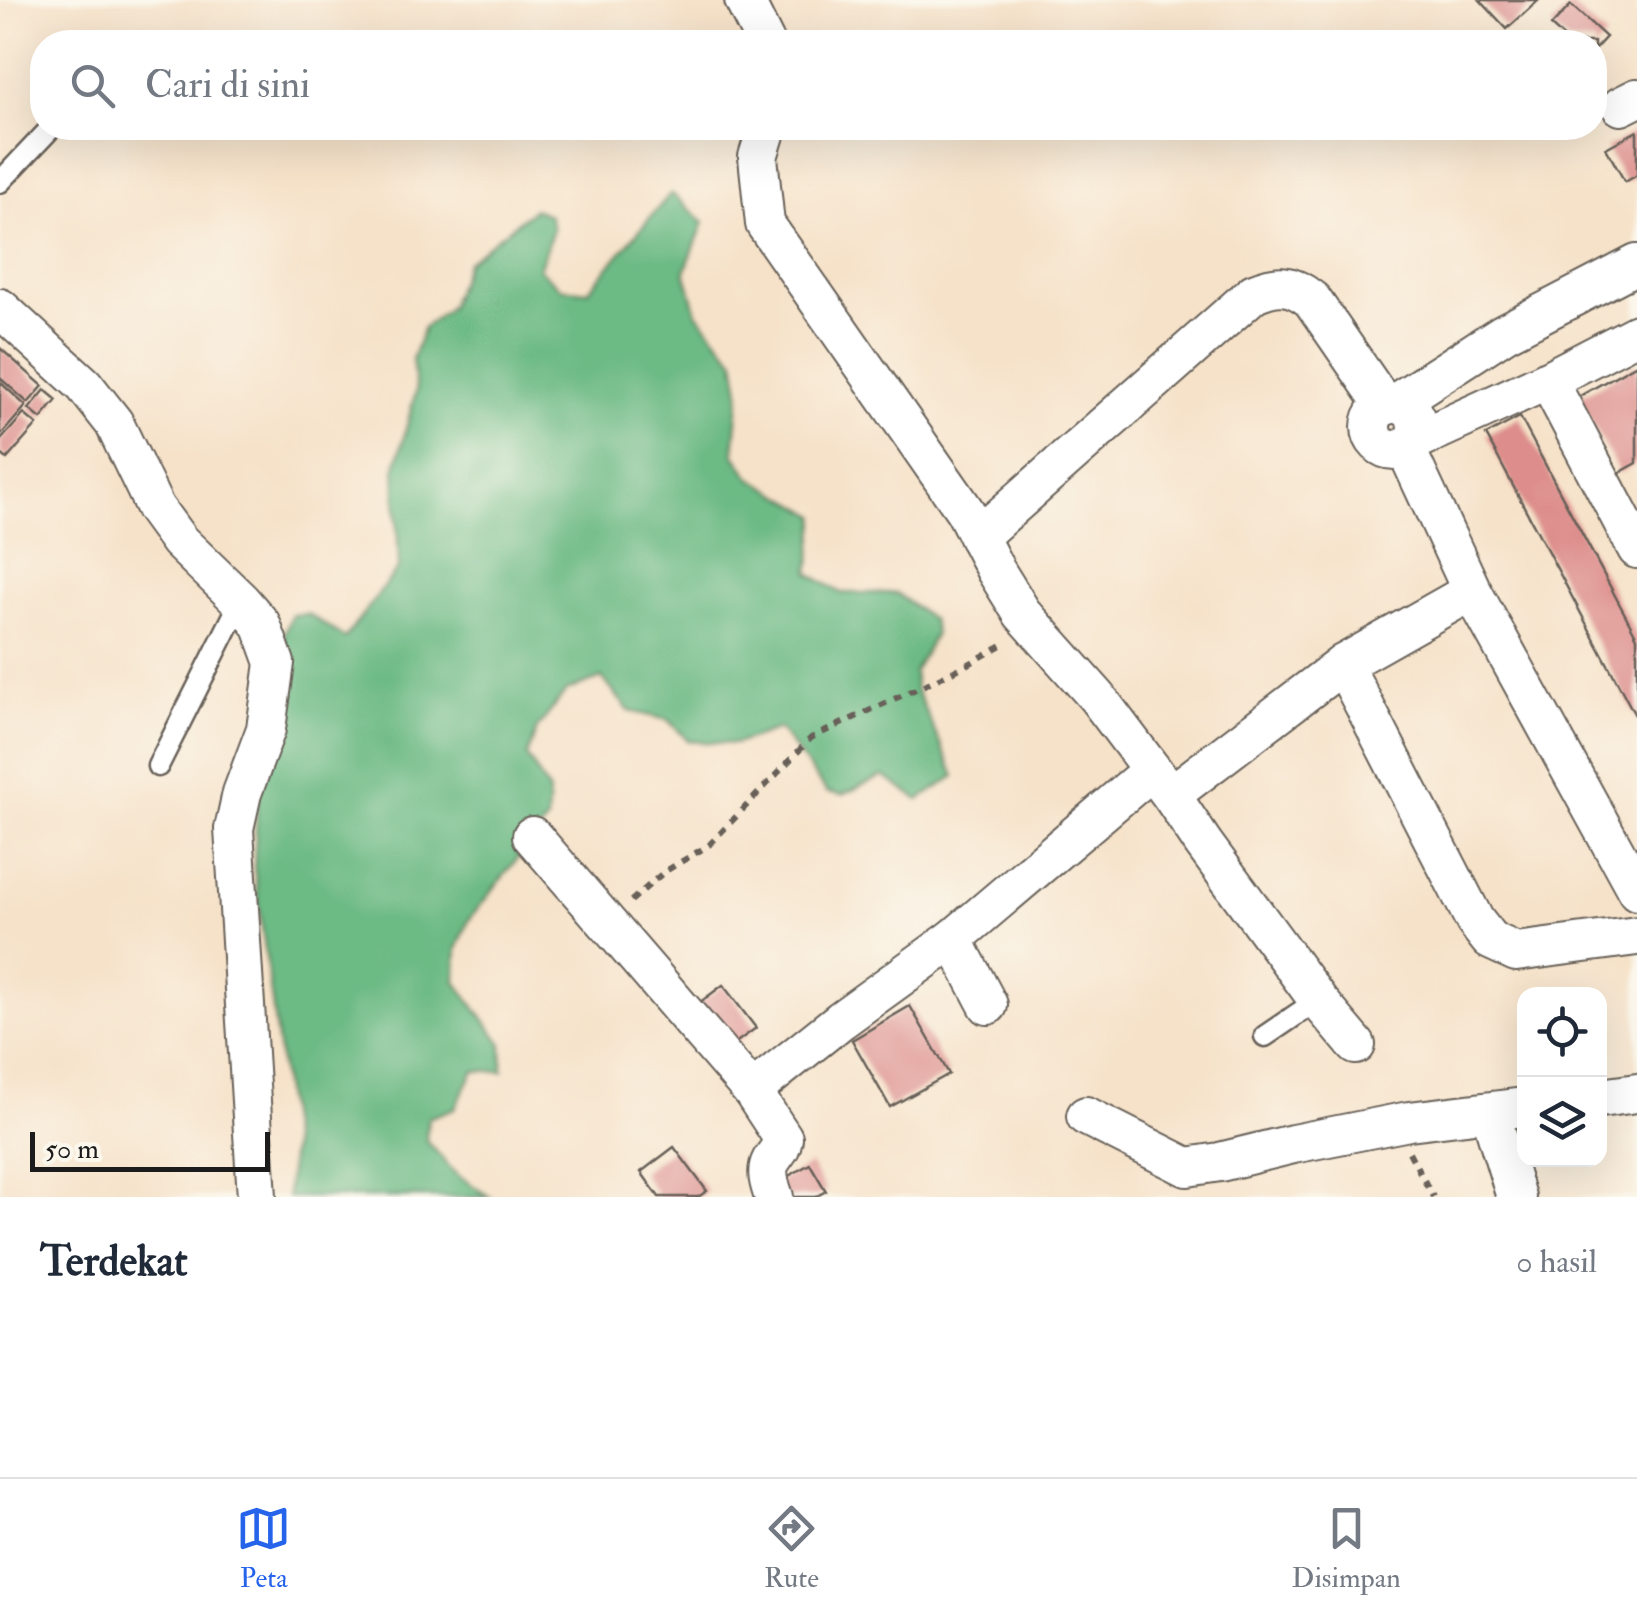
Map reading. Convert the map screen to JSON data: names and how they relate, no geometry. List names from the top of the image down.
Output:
{
  "scale_bar": "50 m",
  "page": {
    "search": "Cari di sini",
    "scale": "50 m",
    "heading": ["Terdekat", "0 hasil"],
    "nav": ["Peta", "Rute", "Disimpan"]
  }
}
